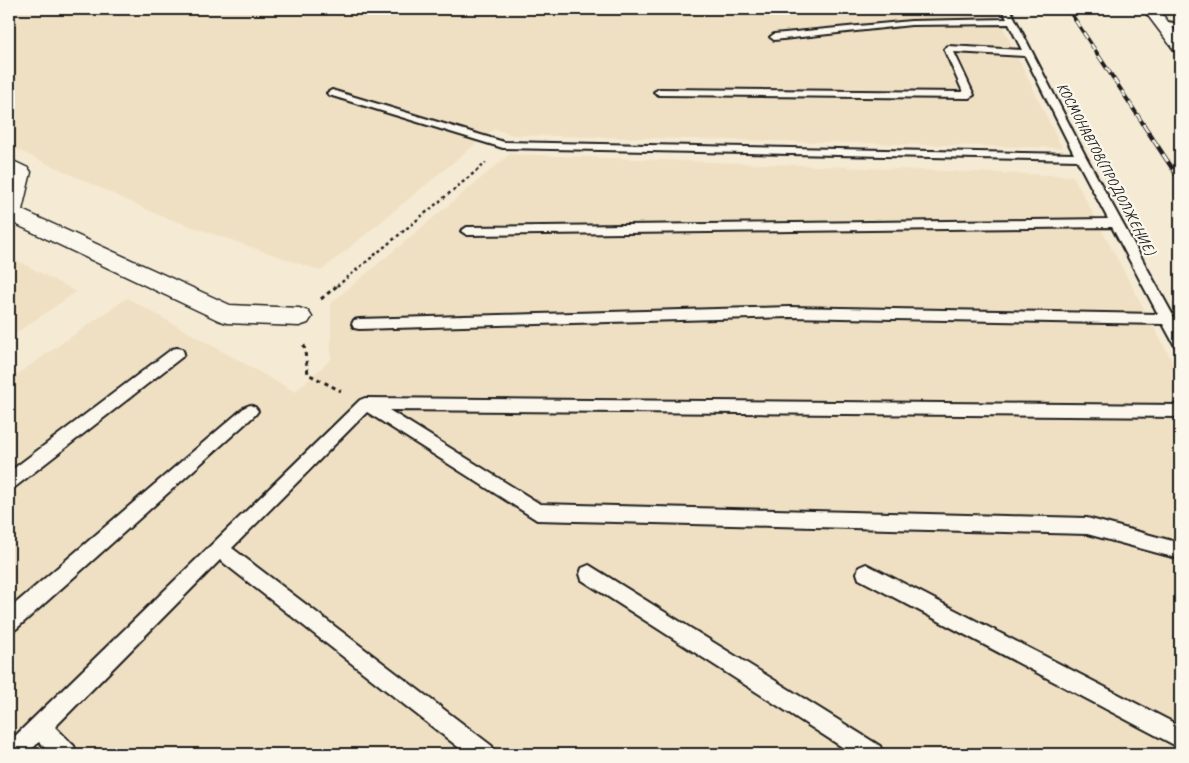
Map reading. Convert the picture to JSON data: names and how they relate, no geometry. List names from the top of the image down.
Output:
{
  "streets": {
    "lane": ["КОСМОНАВТОВ(ПРОДОЛЖЕНИЕ)"]
  }
}
